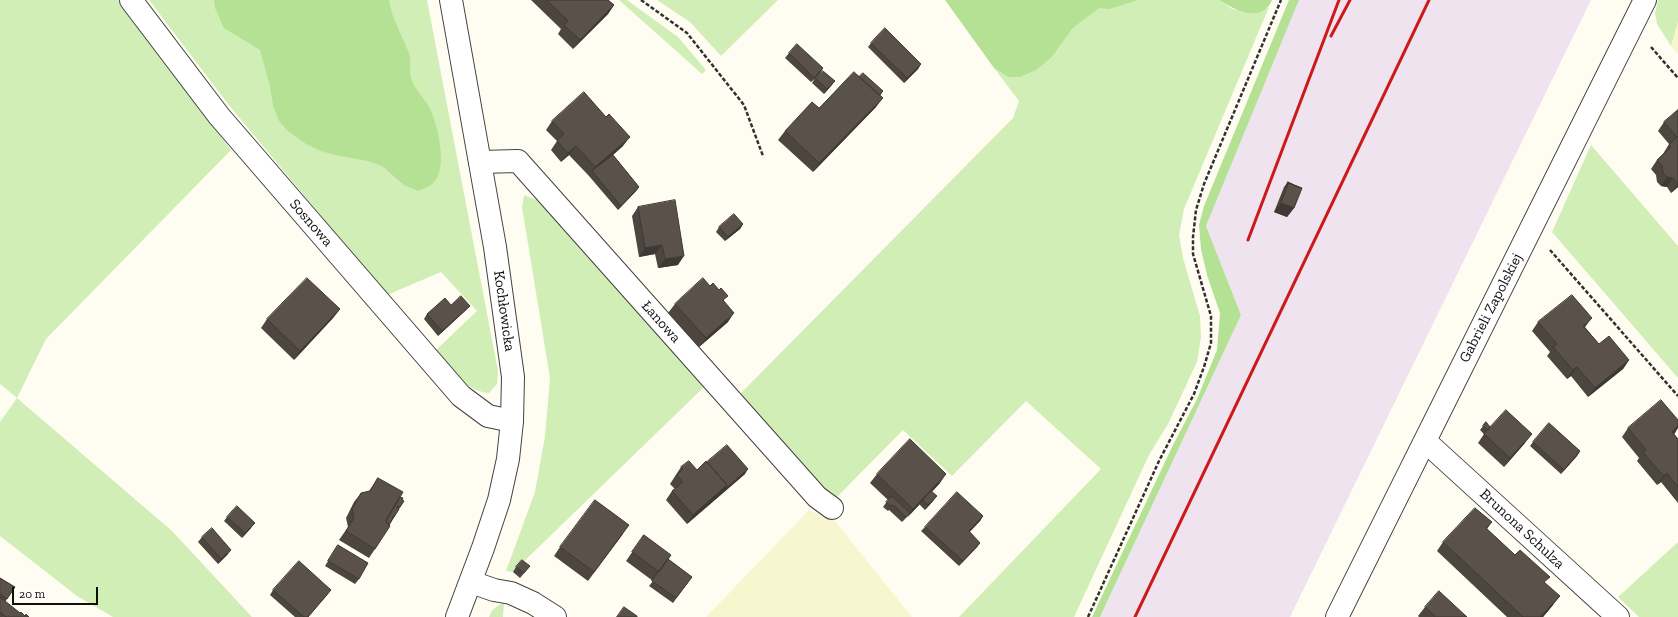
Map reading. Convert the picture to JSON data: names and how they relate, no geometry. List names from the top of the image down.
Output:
{
  "streets": {
    "street": [
      "Sosnowa",
      "Gabrieli Zapolskiej",
      "Kochłowicka",
      "Łanowa",
      "Brunona Schulza"
    ]
  },
  "crossings": [
    ["Sosnowa", "Kochłowicka"],
    ["Gabrieli Zapolskiej", "Brunona Schulza"],
    ["Kochłowicka", "Łanowa"]
  ],
  "scale_bar": "20 m"
}
